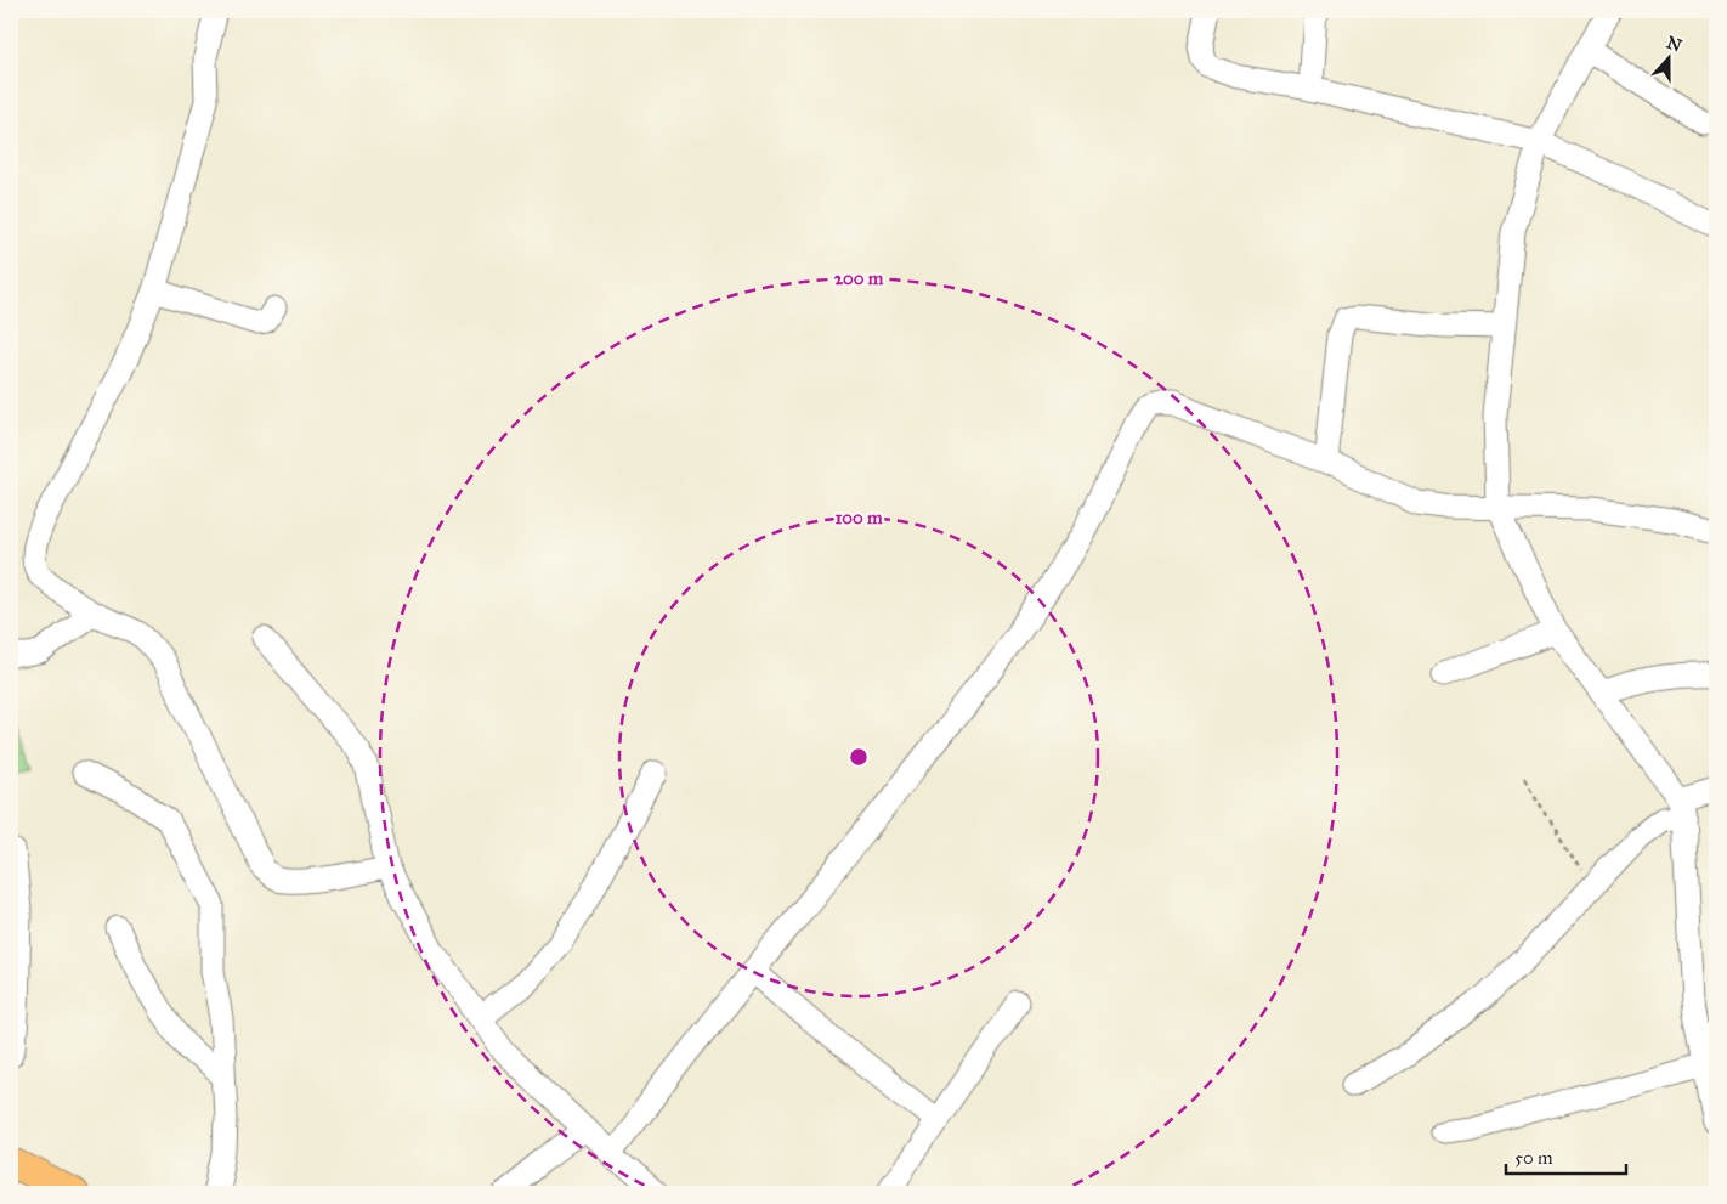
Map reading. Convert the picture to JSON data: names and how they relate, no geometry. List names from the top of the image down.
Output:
{
  "scale_bar": "50 m",
  "north": "top",
  "rings": ["200 m", "100 m"]
}
